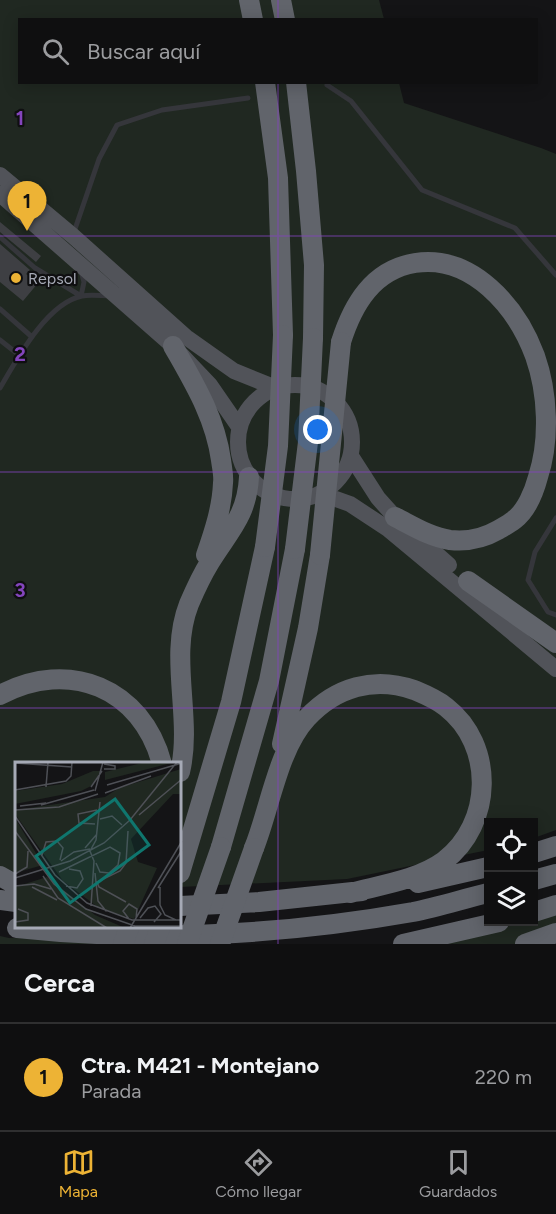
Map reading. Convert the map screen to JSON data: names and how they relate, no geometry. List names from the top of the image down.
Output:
{
  "places": ["Repsol"],
  "page": {
    "search": "Buscar aquí",
    "pins": "1",
    "heading": "Cerca",
    "list": [
      {
        "mark": "1",
        "name": "Ctra. M421 - Montejano",
        "note": "Parada",
        "value": "220 m"
      }
    ],
    "nav": ["Mapa", "Cómo llegar", "Guardados"]
  },
  "grid": {
    "rows": ["1", "2", "3"]
  }
}
